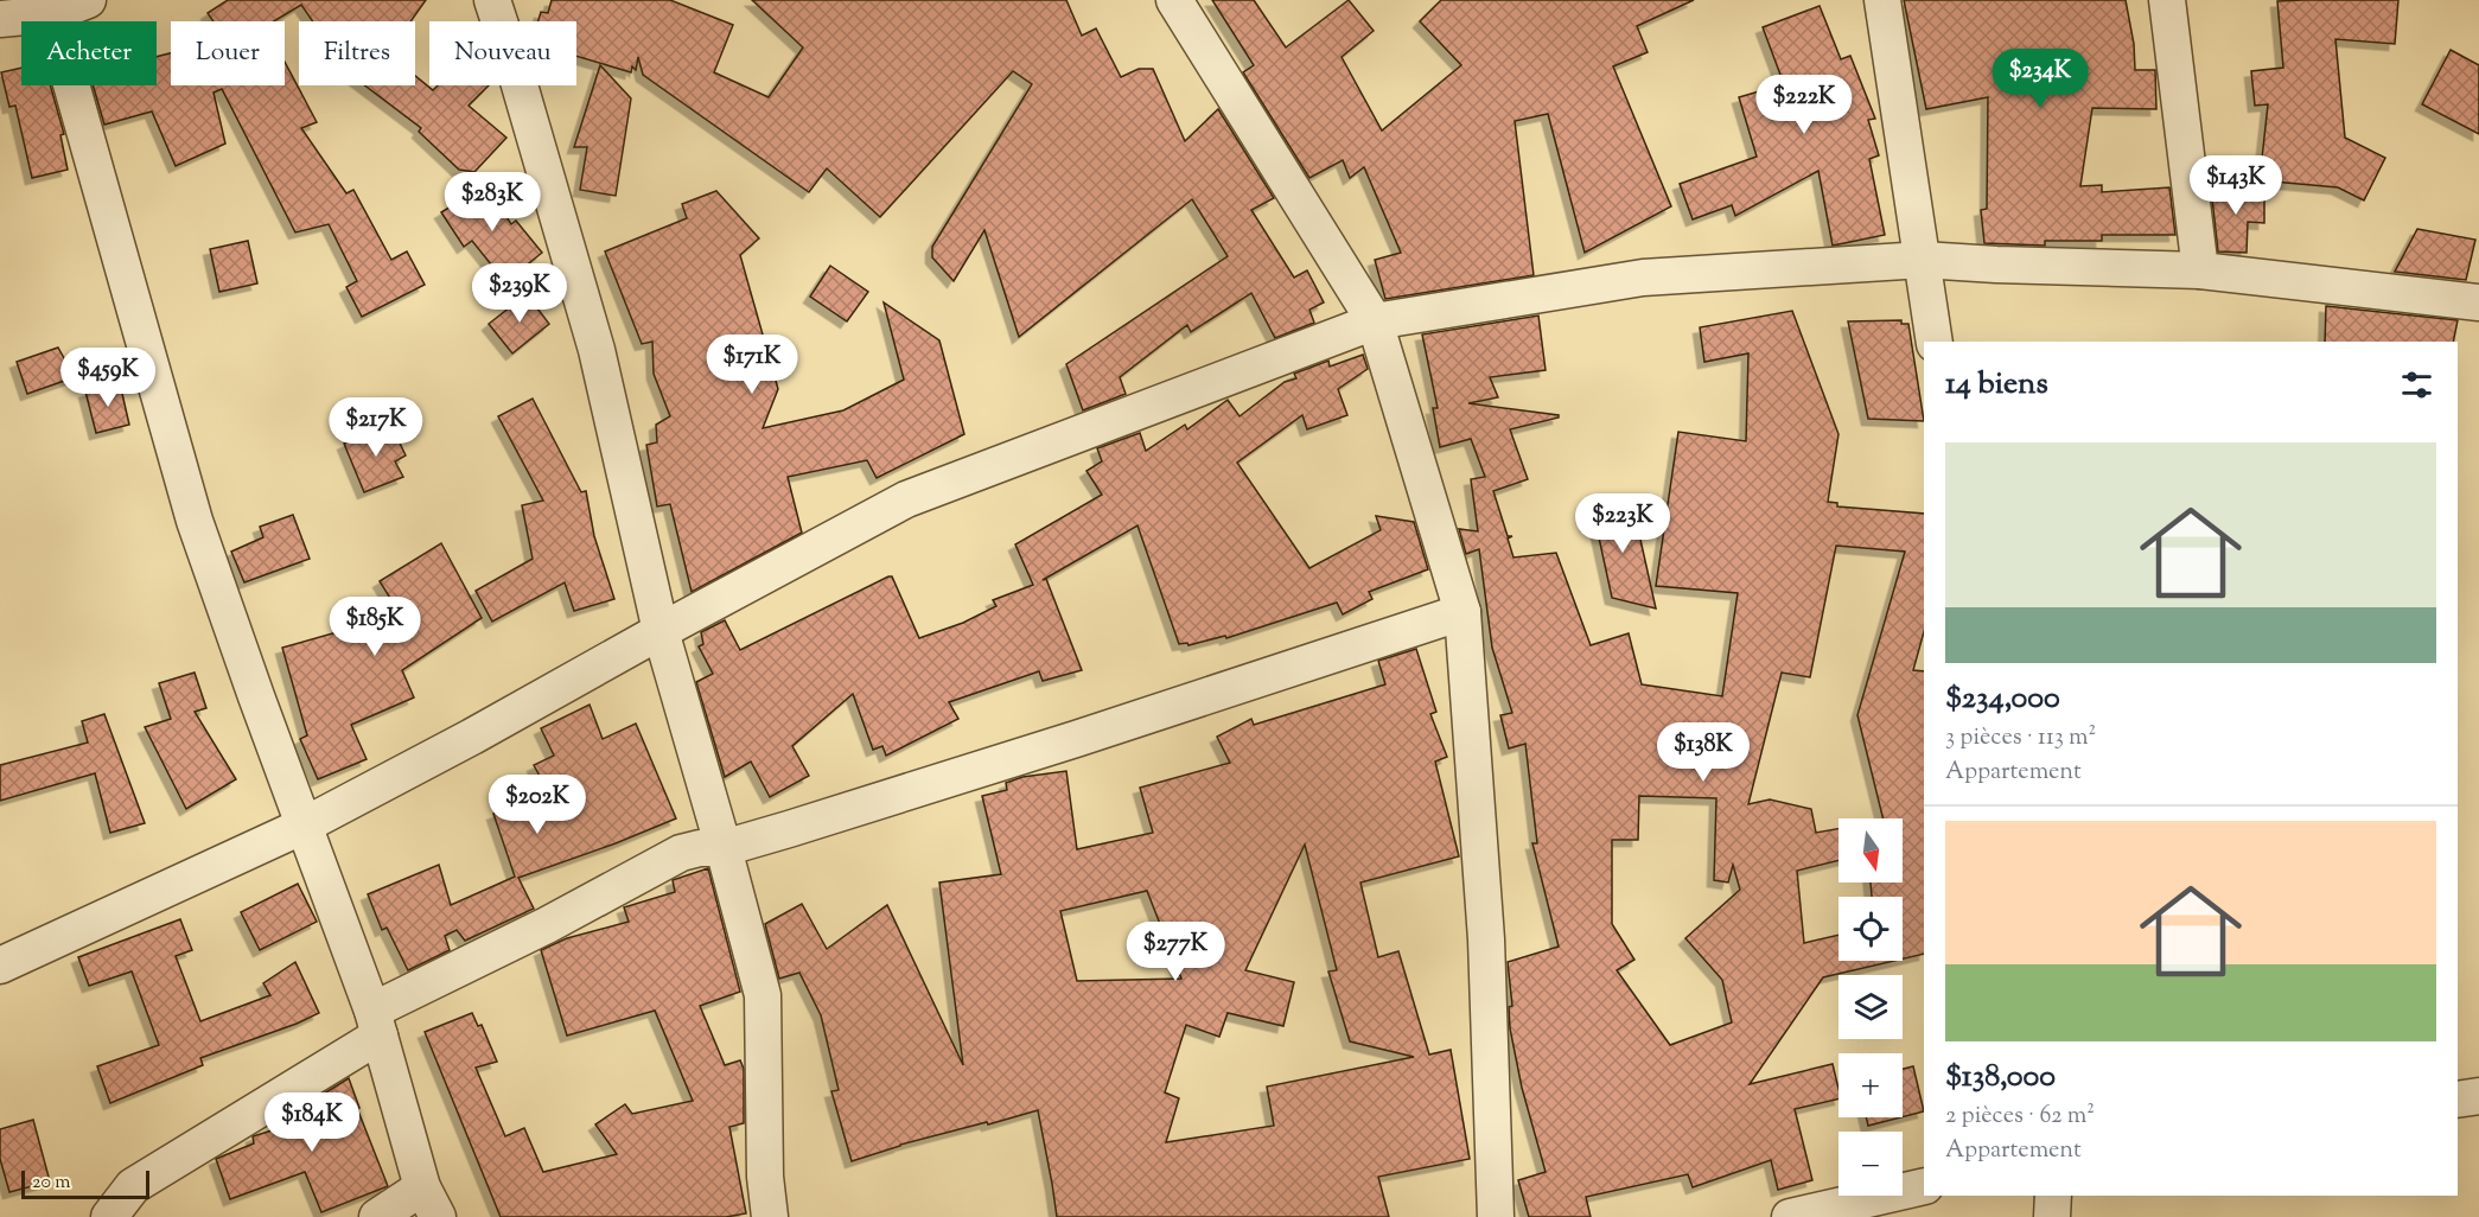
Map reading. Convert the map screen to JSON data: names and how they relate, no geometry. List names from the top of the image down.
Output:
{
  "scale_bar": "20 m",
  "north": "bottom",
  "page": {
    "chip": [
      "Acheter",
      "Louer",
      "Filtres",
      "Nouveau"
    ],
    "price": [
      "$234K",
      "$222K",
      "$143K",
      "$283K",
      "$239K",
      "$171K",
      "$459K",
      "$217K",
      "$223K",
      "$185K",
      "$138K",
      "$202K",
      "$277K",
      "$184K"
    ],
    "heading": "14 biens",
    "list": [
      {
        "name": "$234,000",
        "note": "3 pièces · 113 m² · Appartement"
      },
      {
        "name": "$138,000",
        "note": "2 pièces · 62 m² · Appartement"
      }
    ],
    "map_buttons": ["+", "−"],
    "scale": "20 m"
  }
}
